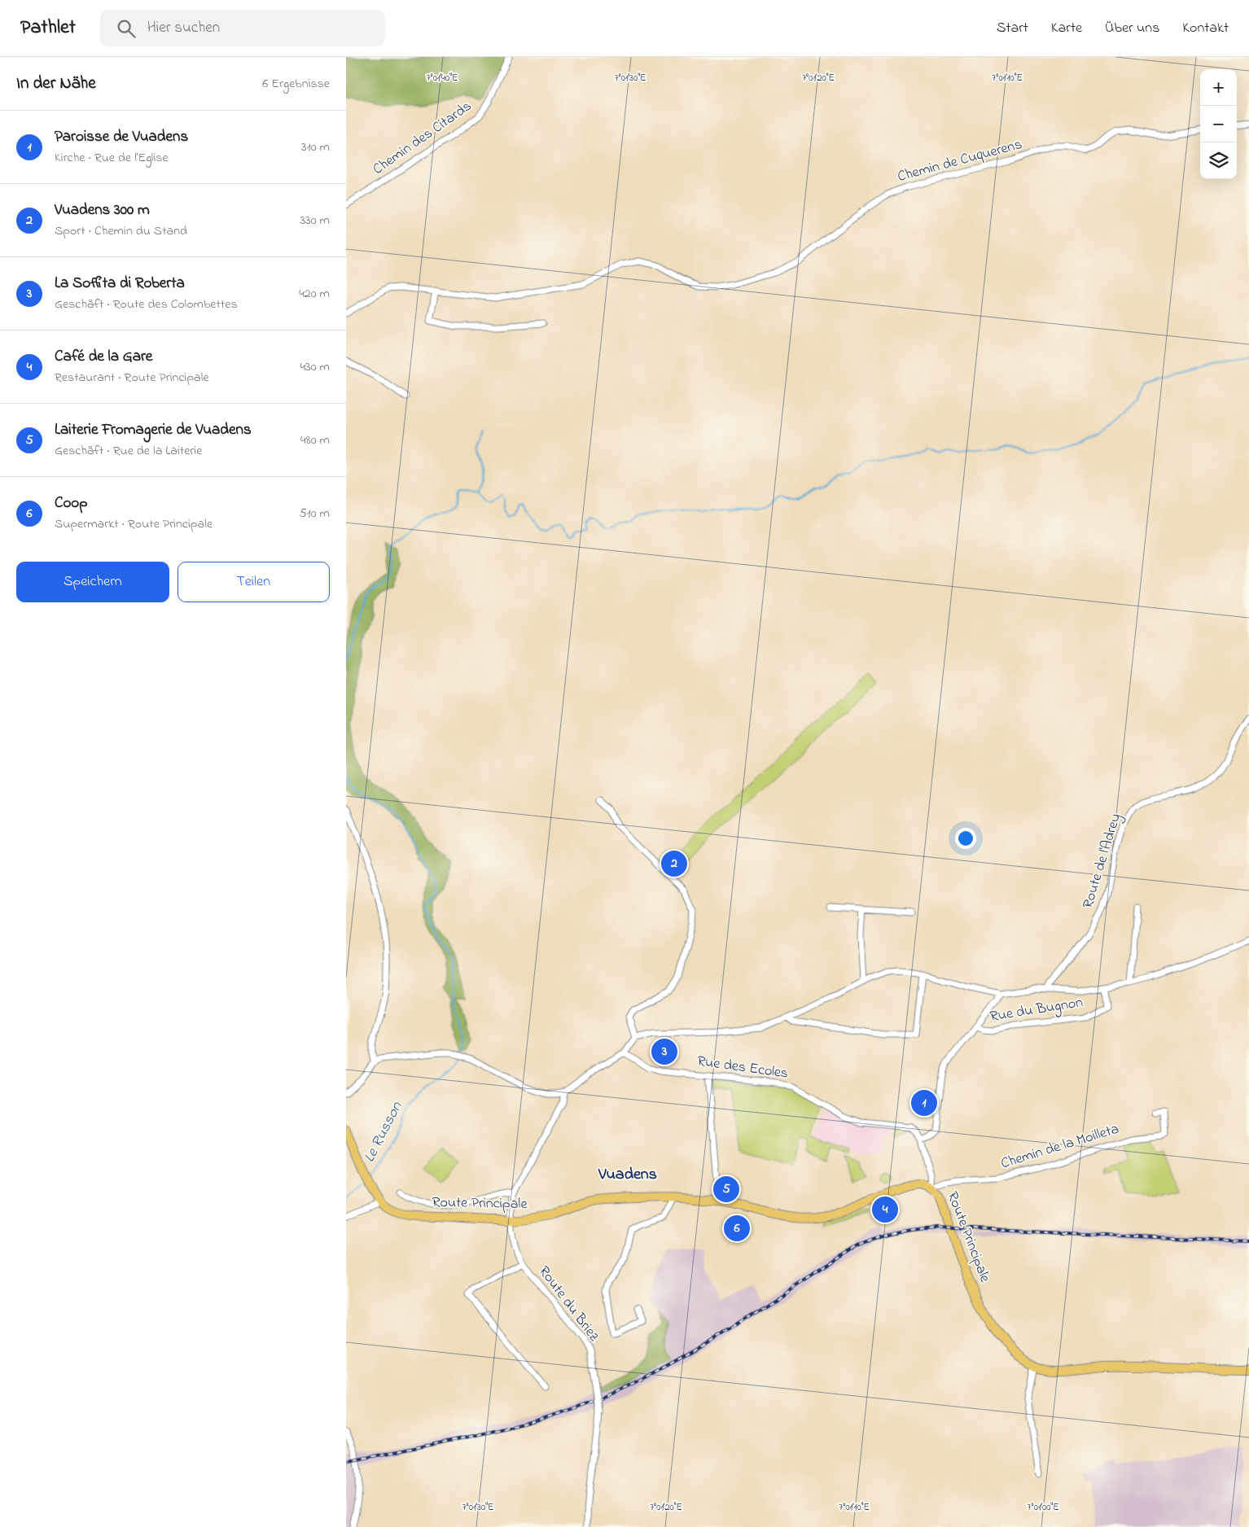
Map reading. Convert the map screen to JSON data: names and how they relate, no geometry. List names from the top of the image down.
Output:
{
  "streets": {
    "main road": ["Route Principale"],
    "street": [
      "Chemin des Citards",
      "Chemin de Cuquerens",
      "Route de l'Adrey",
      "Rue du Bugnon",
      "Rue des Ecoles",
      "Chemin de la Moilleta",
      "Route du Briez"
    ]
  },
  "crossings": [
    ["Chemin de la Moilleta", "Route Principale"],
    ["Route Principale", "Route du Briez"]
  ],
  "districts": ["Vuadens"],
  "water": ["Le Russon"],
  "page": {
    "header": "Pathlet",
    "search": "Hier suchen",
    "nav": [
      "Start",
      "Karte",
      "Über uns",
      "Kontakt"
    ],
    "heading": ["In der Nähe", "6 Ergebnisse"],
    "map_buttons": ["+", "−"],
    "list": [
      {
        "mark": "1",
        "name": "Paroisse de Vuadens",
        "note": "Kirche · Rue de l'Eglise",
        "value": "310 m"
      },
      {
        "mark": "2",
        "name": "Vuadens 300 m",
        "note": "Sport · Chemin du Stand",
        "value": "330 m"
      },
      {
        "mark": "3",
        "name": "La Soffita di Roberta",
        "note": "Geschäft · Route des Colombettes",
        "value": "420 m"
      },
      {
        "mark": "4",
        "name": "Café de la Gare",
        "note": "Restaurant · Route Principale",
        "value": "430 m"
      },
      {
        "mark": "5",
        "name": "Laiterie Fromagerie de Vuadens",
        "note": "Geschäft · Rue de la Laiterie",
        "value": "480 m"
      },
      {
        "mark": "6",
        "name": "Coop",
        "note": "Supermarkt · Route Principale",
        "value": "510 m"
      }
    ],
    "buttons": ["Speichern", "Teilen"],
    "pins": [
      "2",
      "3",
      "1",
      "5",
      "4",
      "6"
    ]
  },
  "coordinates": [
    "7°01'40\"E",
    "7°01'30\"E",
    "7°01'20\"E",
    "7°01'10\"E",
    "7°01'00\"E"
  ]
}
